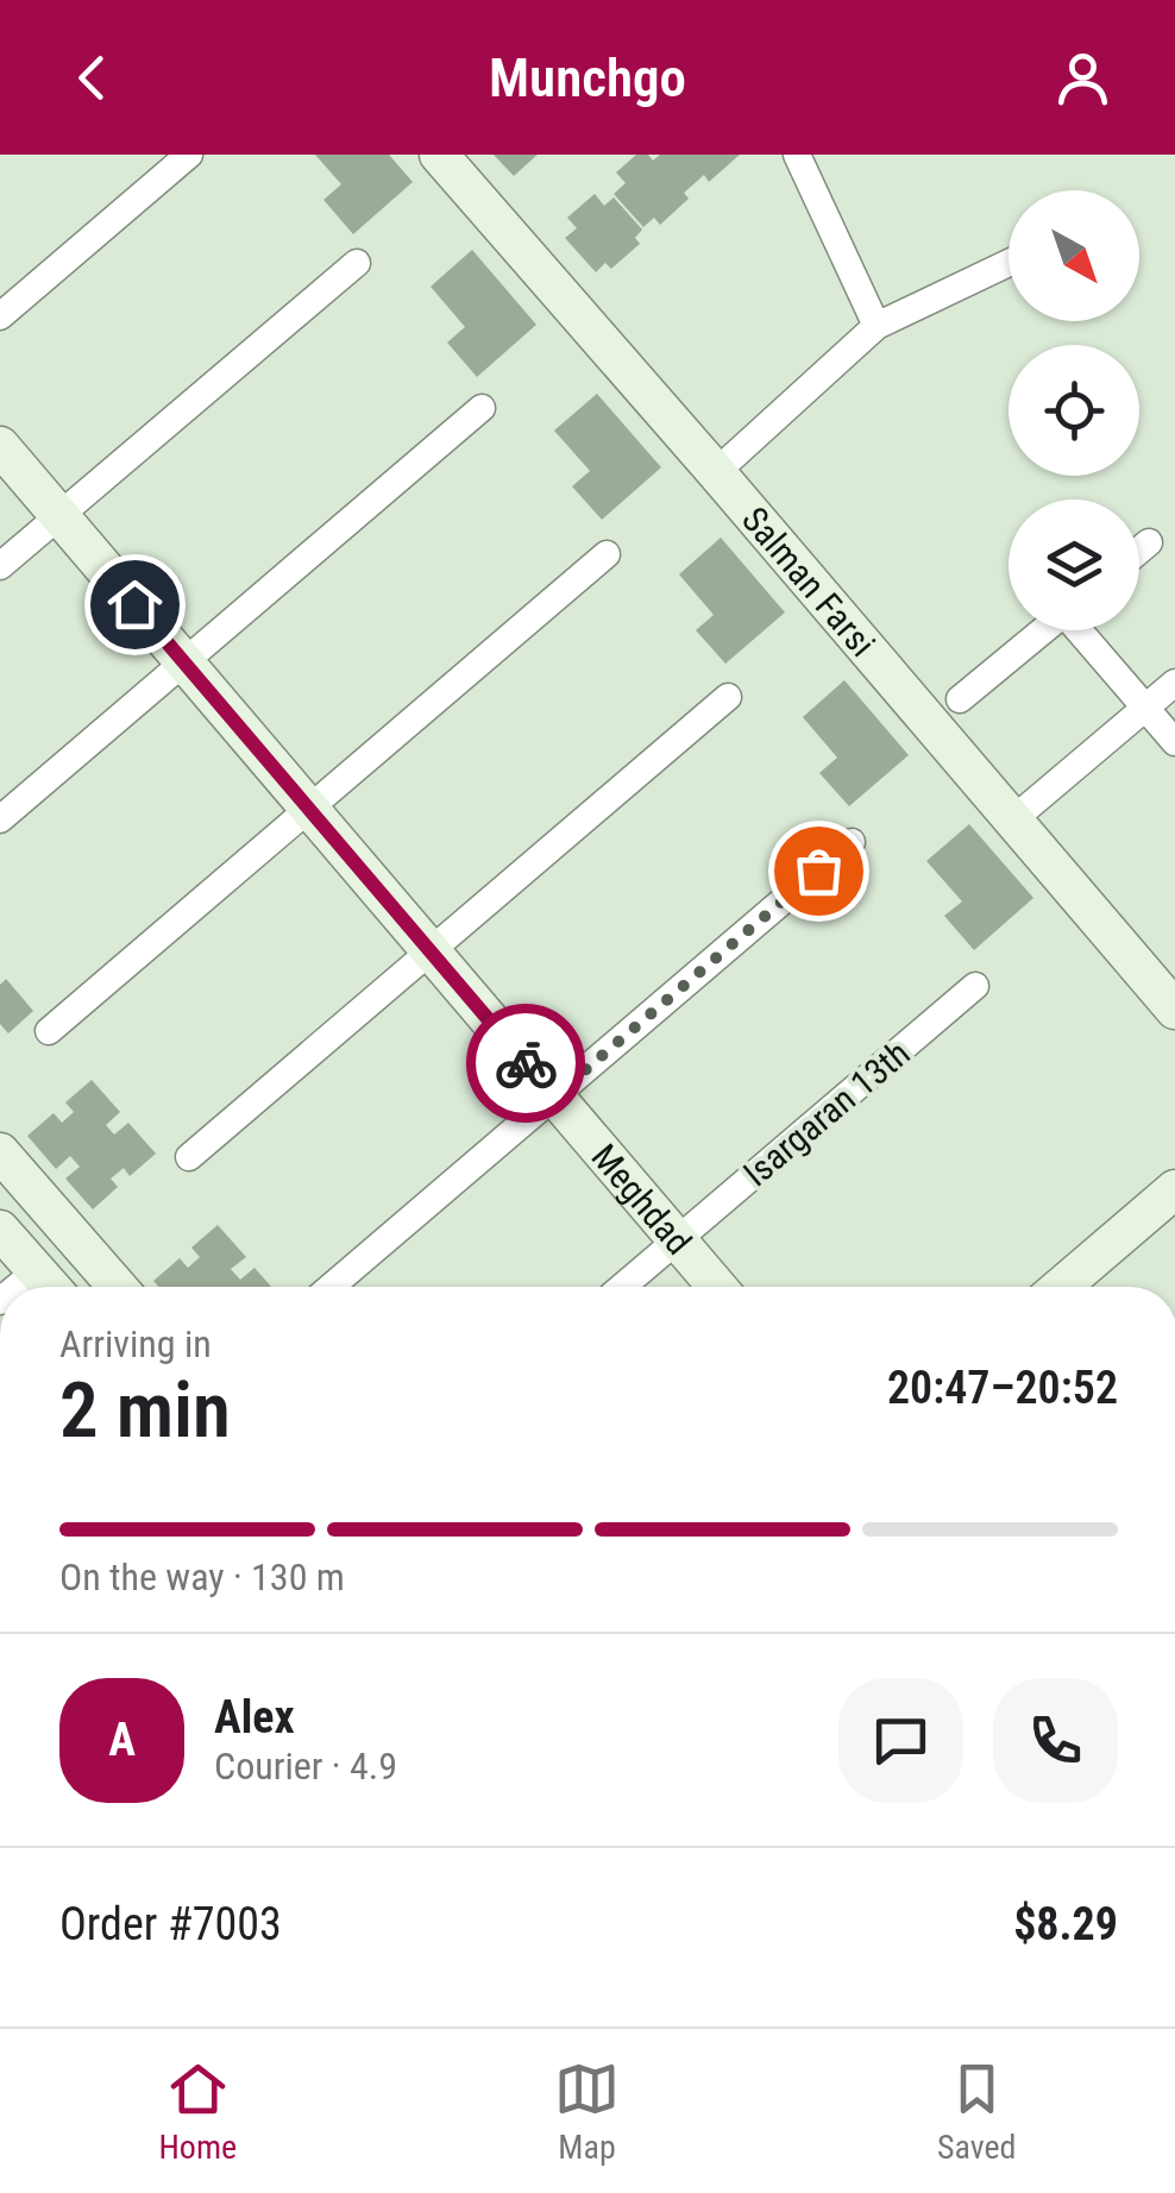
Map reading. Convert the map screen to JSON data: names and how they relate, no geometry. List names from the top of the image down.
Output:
{
  "streets": {
    "street": ["Salman Farsi", "Isargaran 13th", "Meghdad"]
  },
  "crossings": [
    ["Isargaran 13th", "Meghdad"]
  ],
  "north": "bottom right",
  "page": {
    "header": "Munchgo",
    "heading": ["2 min", "Arriving in", "20:47–20:52"],
    "panel": [
      "Alex",
      "Courier · 4.9",
      "Order #7003",
      "$8.29"
    ],
    "bar": "On the way · 130 m",
    "round": "A",
    "tabs": ["Home", "Map", "Saved"]
  }
}
